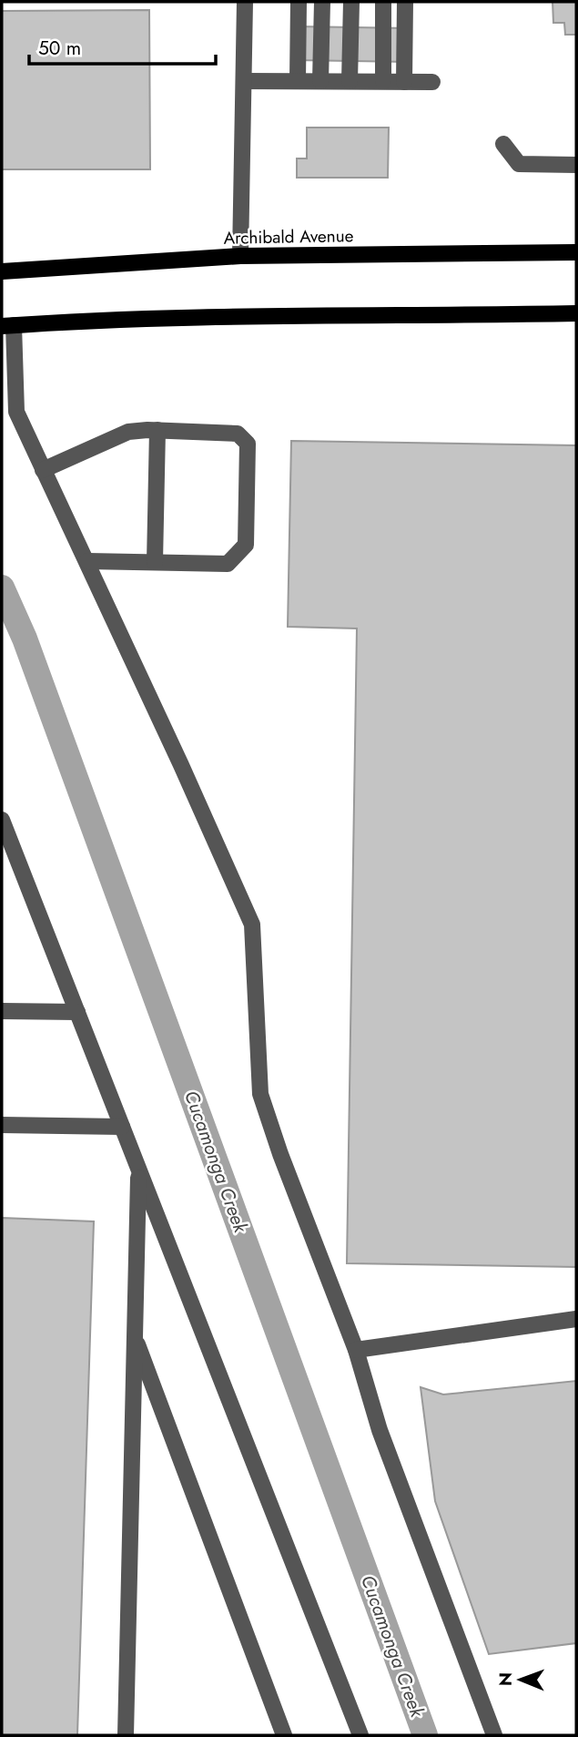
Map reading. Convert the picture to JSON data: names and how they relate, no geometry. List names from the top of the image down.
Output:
{
  "streets": {
    "main road": ["Archibald Avenue"]
  },
  "water": ["Cucamonga Creek"],
  "scale_bar": "50 m",
  "north": "left"
}
